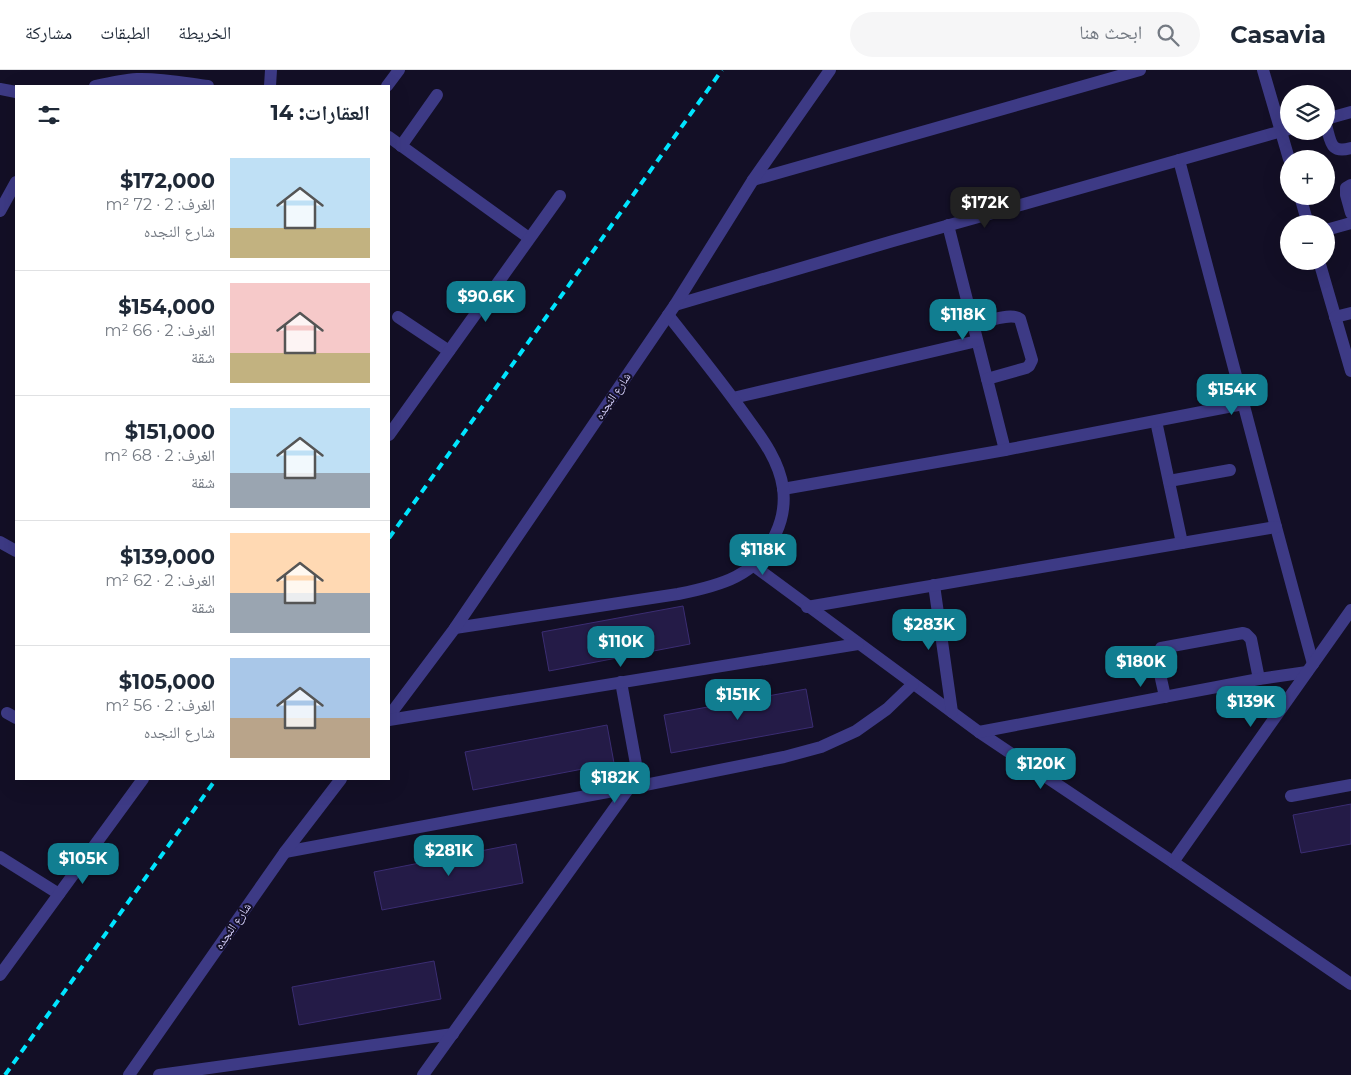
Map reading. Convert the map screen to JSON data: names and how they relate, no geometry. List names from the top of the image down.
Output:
{
  "streets": {
    "street": ["شارع النجده"]
  },
  "page": {
    "header": "Casavia",
    "search": "ابحث هنا",
    "nav": ["الخريطة", "الطبقات", "مشاركة"],
    "map_buttons": ["+", "−"],
    "heading": "العقارات: 14",
    "list": [
      {
        "name": "$172,000",
        "note": "الغرف: 2 · 72 m² · شارع النجده"
      },
      {
        "name": "$154,000",
        "note": "الغرف: 2 · 66 m² · شقة"
      },
      {
        "name": "$151,000",
        "note": "الغرف: 2 · 68 m² · شقة"
      },
      {
        "name": "$139,000",
        "note": "الغرف: 2 · 62 m² · شقة"
      },
      {
        "name": "$105,000",
        "note": "الغرف: 2 · 56 m² · شارع النجده"
      }
    ],
    "price": [
      "$172K",
      "$90.6K",
      "$118K",
      "$154K",
      "$118K",
      "$283K",
      "$110K",
      "$180K",
      "$151K",
      "$139K",
      "$120K",
      "$182K",
      "$281K",
      "$105K"
    ]
  }
}
